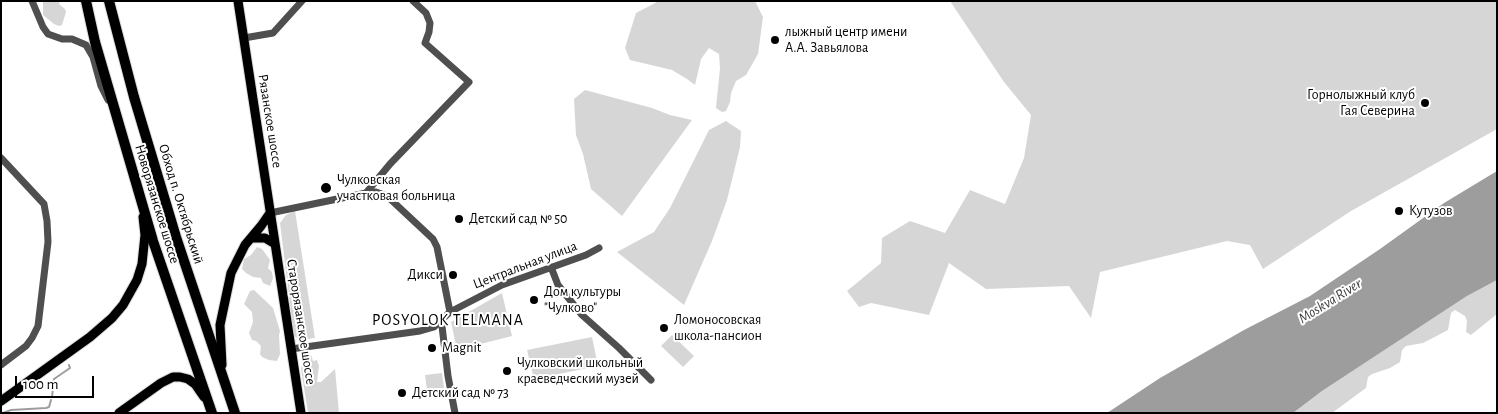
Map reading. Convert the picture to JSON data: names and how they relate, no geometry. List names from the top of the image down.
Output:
{
  "streets": {
    "highway": ["Новорязанское шоссе", "Обход п. Октябрьский"],
    "main road": ["Рязанское шоссе", "Старорязанское шоссе"],
    "street": ["Центральная улица"]
  },
  "crossings": [
    ["Рязанское шоссе", "Старорязанское шоссе"],
    ["Центральная улица", "Старорязанское шоссе"]
  ],
  "districts": ["POSYOLOK TELMANA"],
  "water": ["Moskva River"],
  "places": [
    "лыжный центр имени А.А. Завьялова",
    "Горнолыжный клуб Гая Северина",
    "Чулковская участковая больница",
    "Кутузов",
    "Детский сад № 50",
    "Дикси",
    "Дом культуры \"Чулково\"",
    "Ломоносовская школа-пансион",
    "Magnit",
    "Чулковский школьный краеведческий музей",
    "Детский сад № 73"
  ],
  "scale_bar": "100 m"
}
